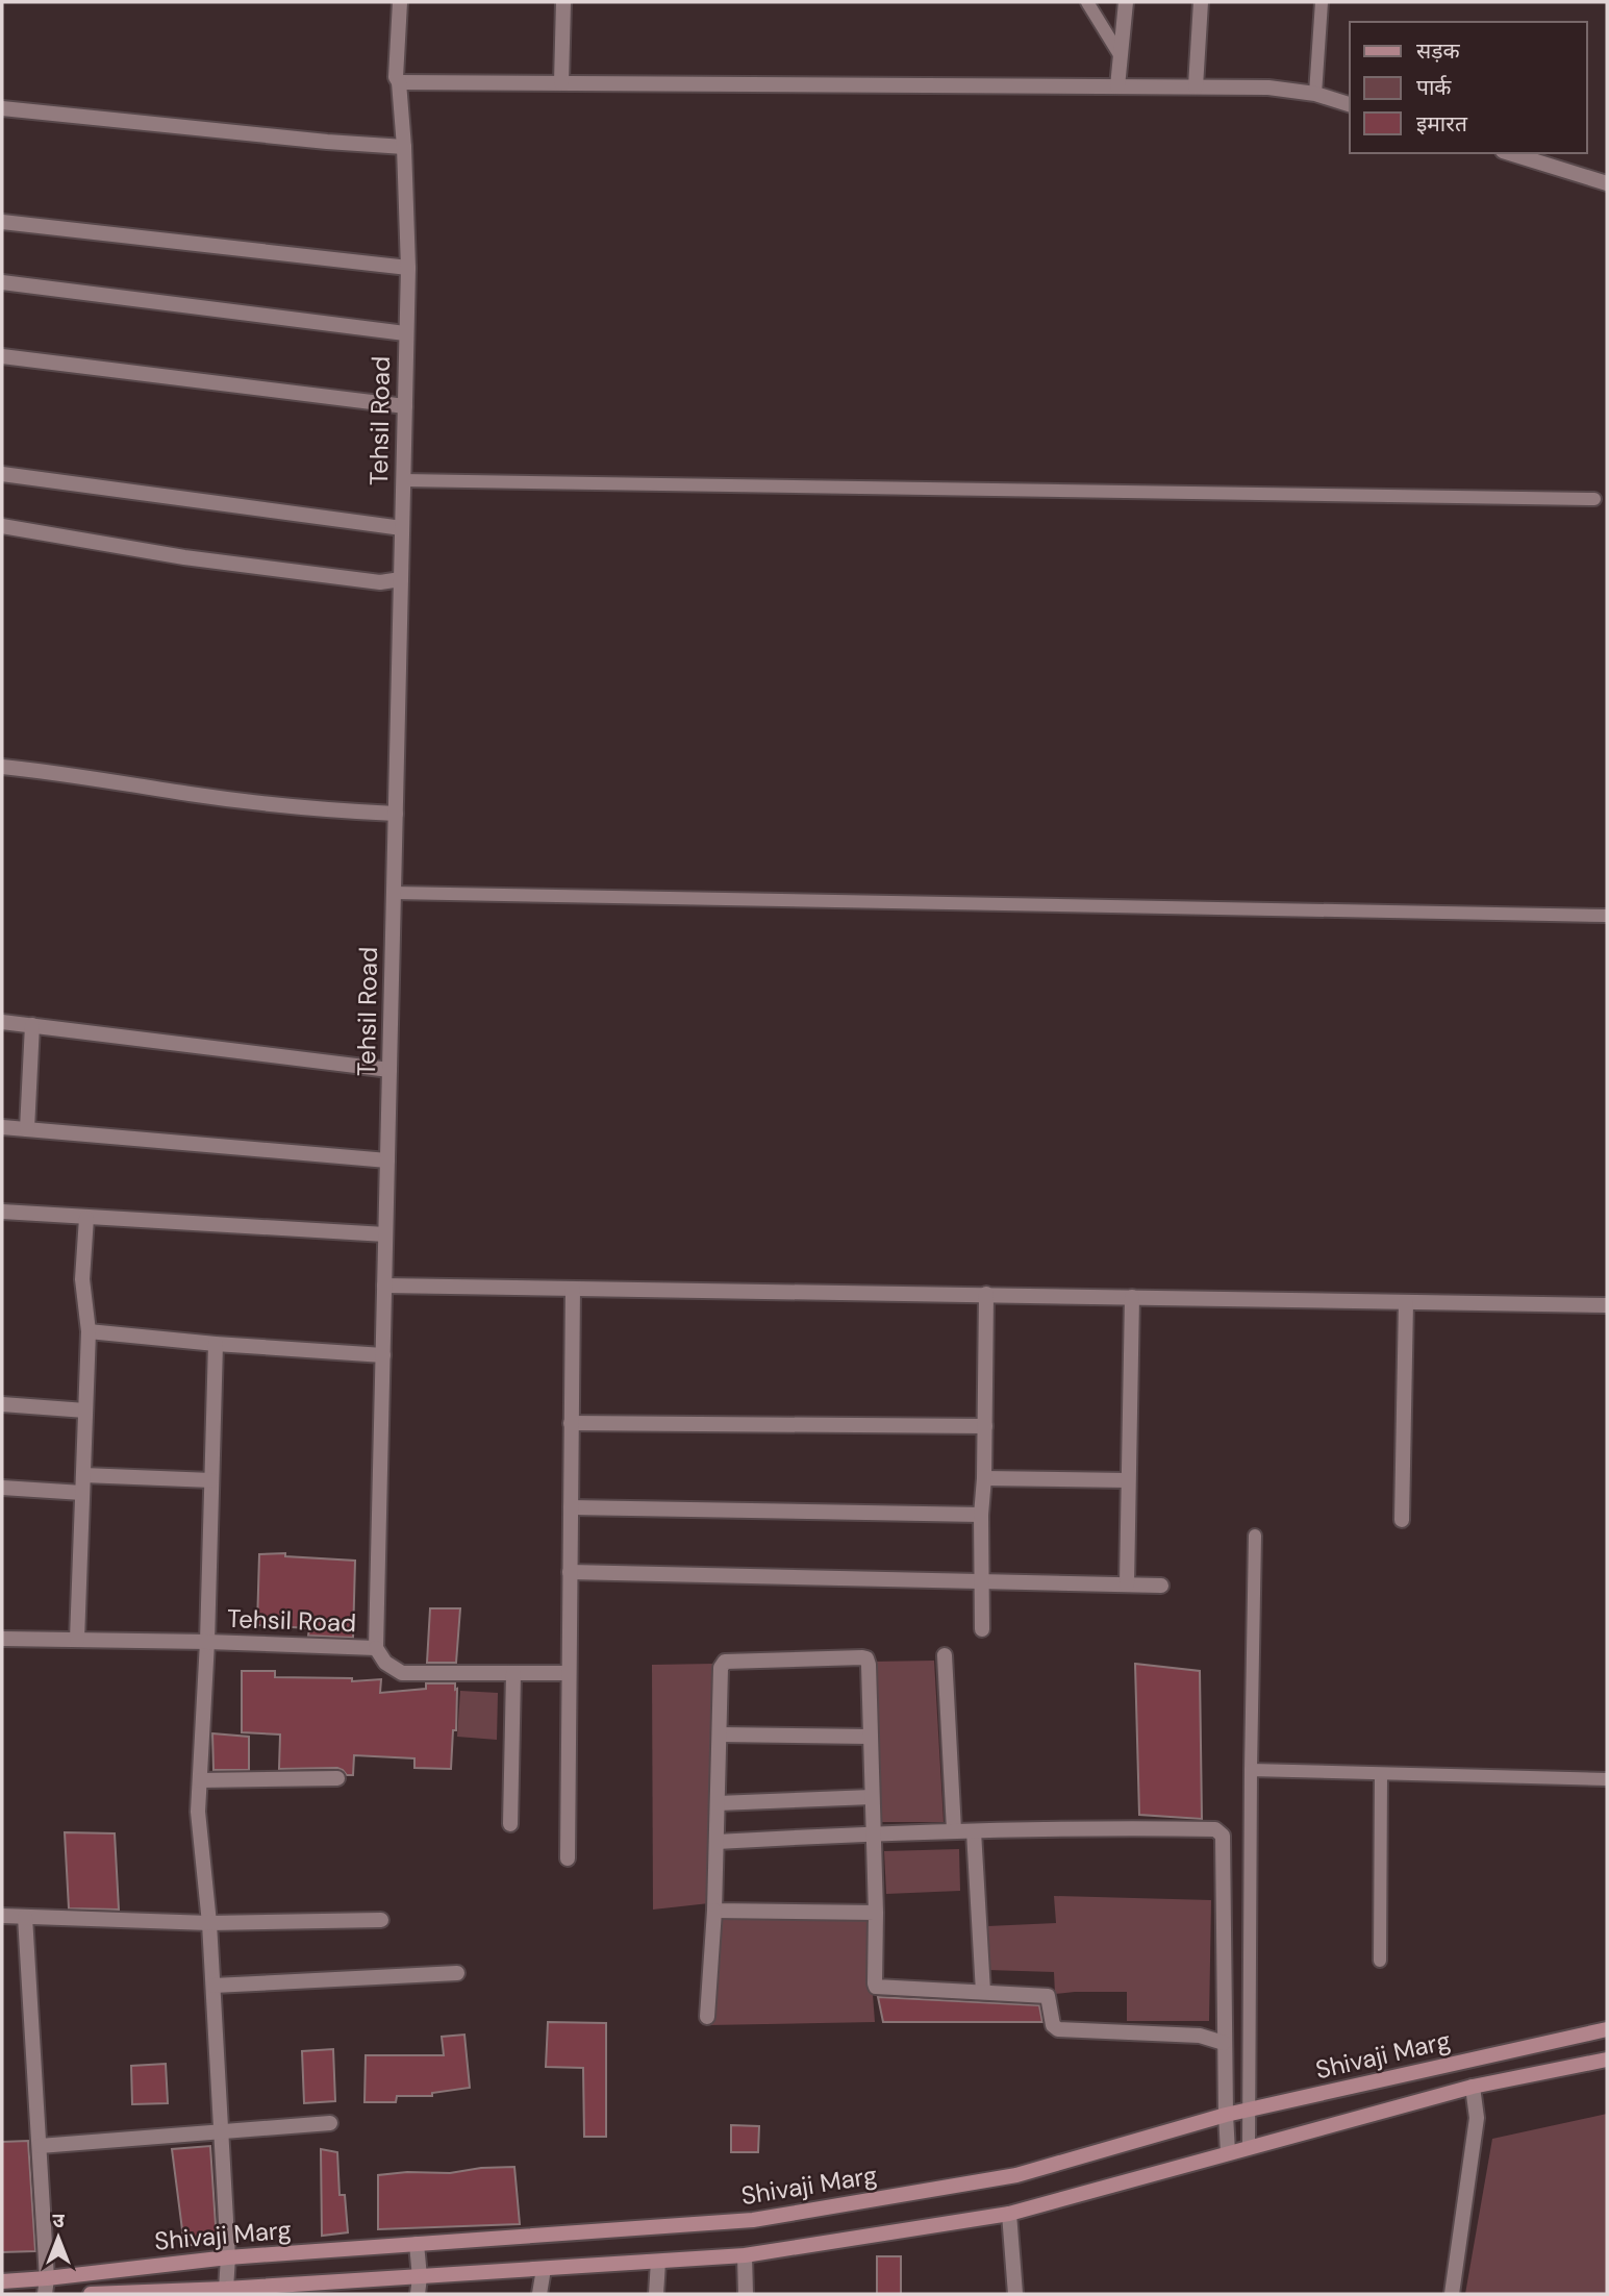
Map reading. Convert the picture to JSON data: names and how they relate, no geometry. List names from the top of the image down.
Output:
{
  "streets": {
    "main road": ["Shivaji Marg"],
    "street": ["Tehsil Road"]
  },
  "legend": ["सड़क", "पार्क", "इमारत"],
  "north": "top"
}
